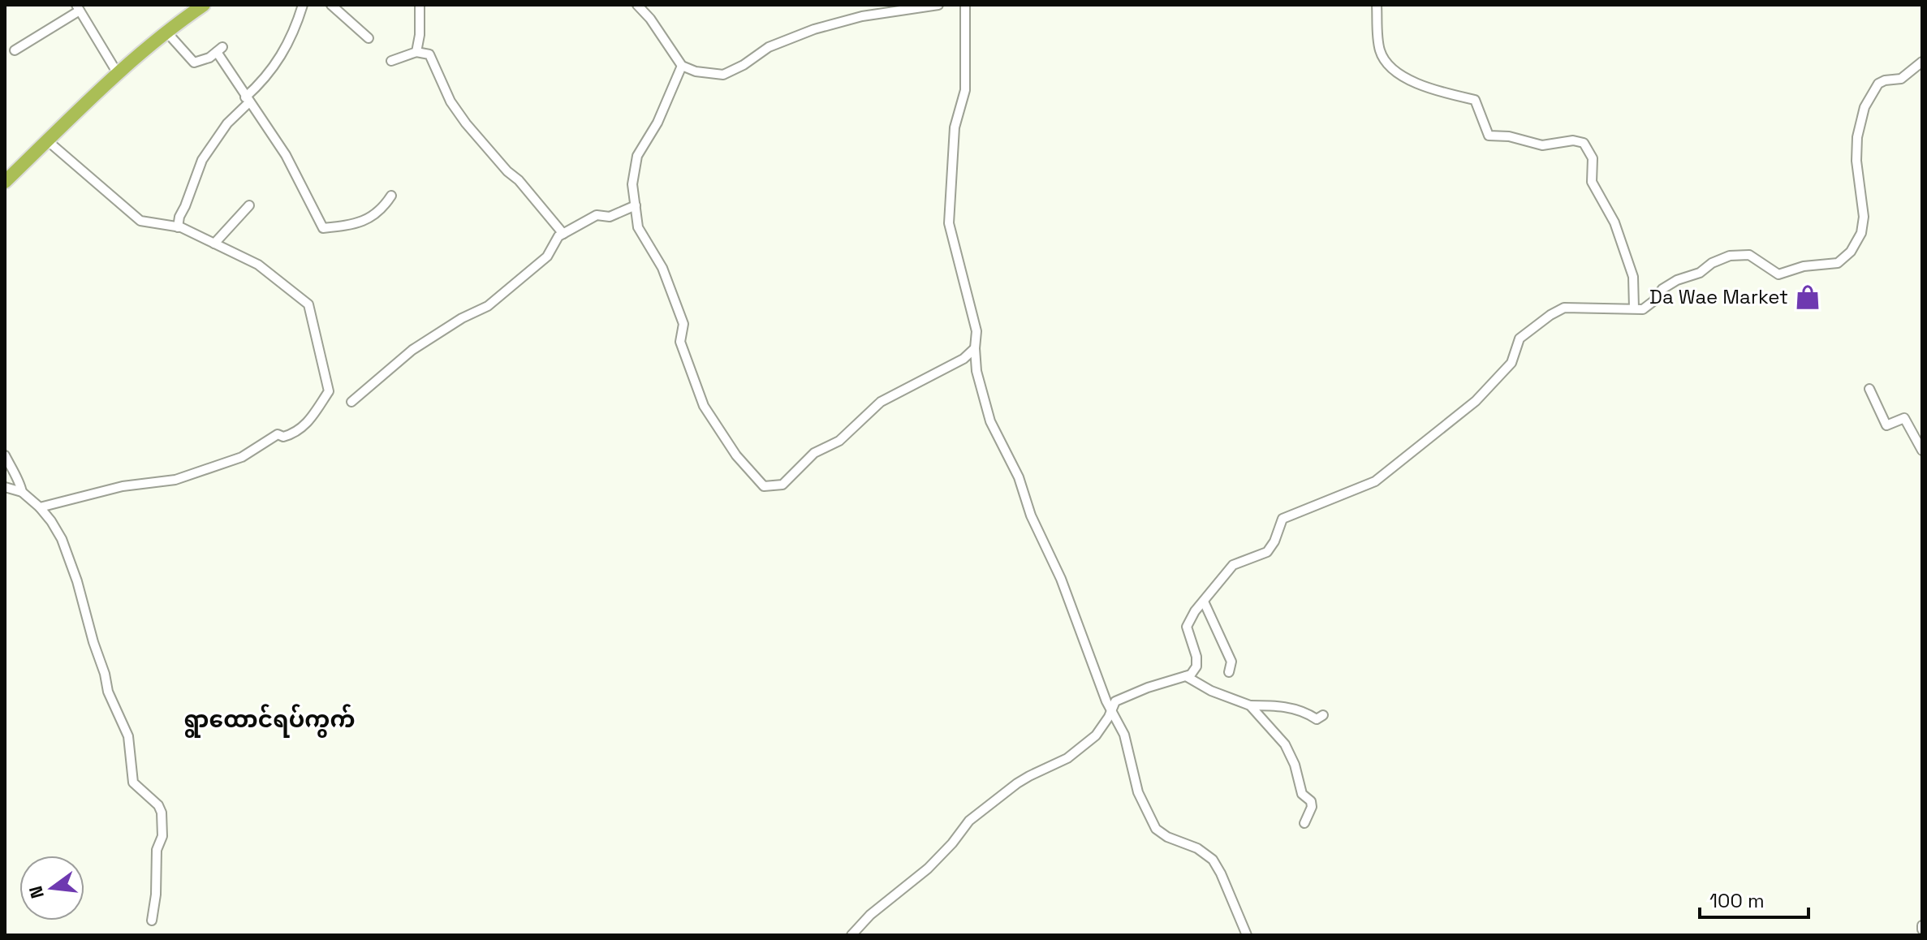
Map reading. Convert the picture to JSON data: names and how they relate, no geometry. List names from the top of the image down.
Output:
{
  "districts": ["ရွာထောင်ရပ်ကွက်"],
  "places": {
    "shop": ["Da Wae Market"]
  },
  "scale_bar": "100 m",
  "north": "left"
}
